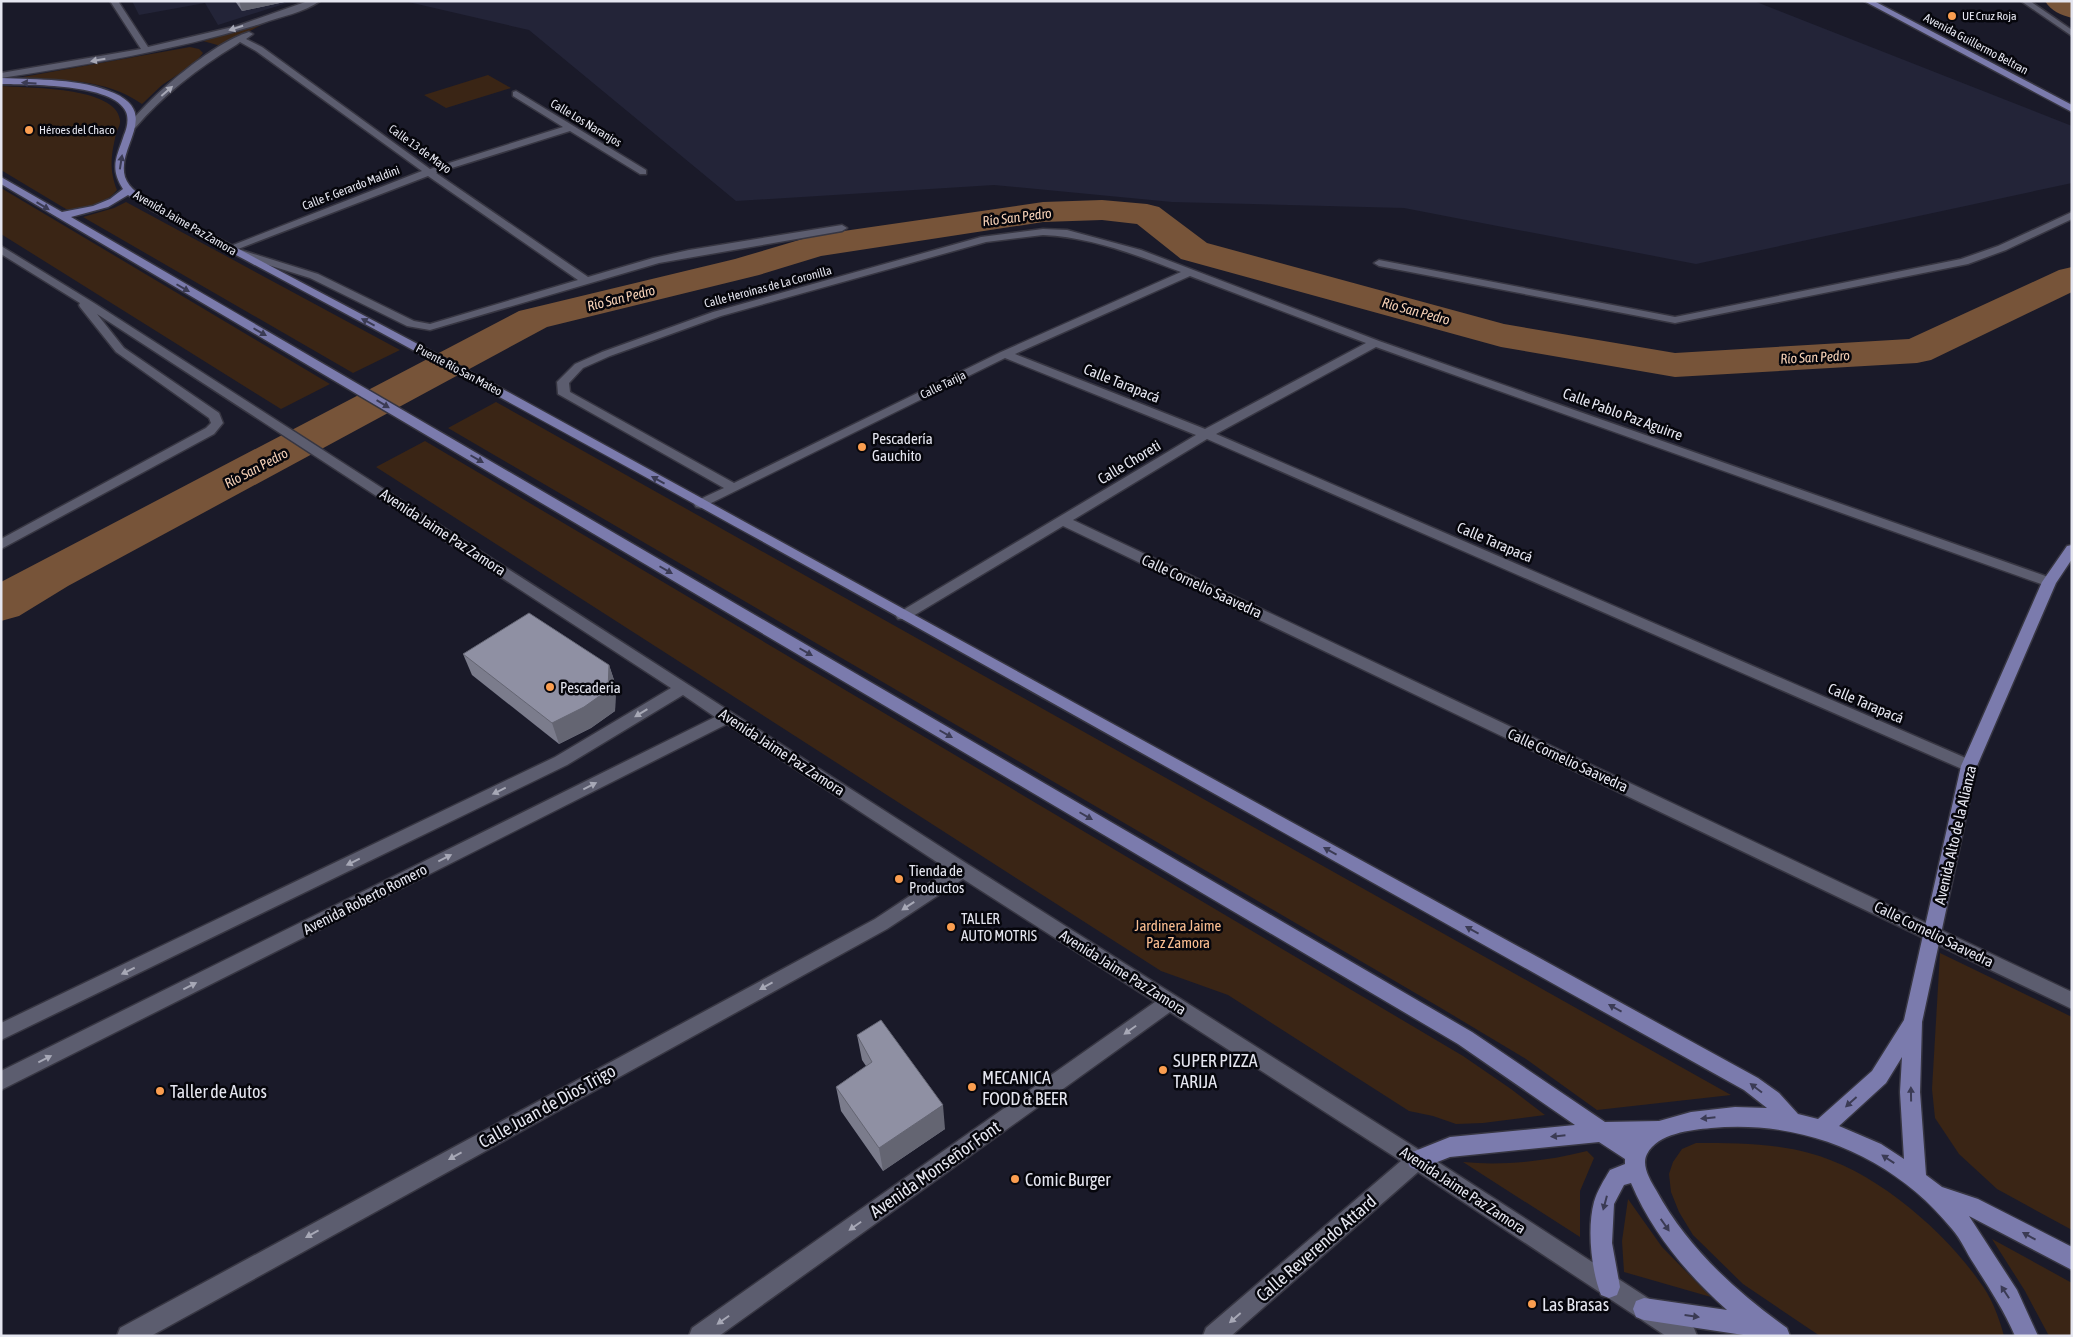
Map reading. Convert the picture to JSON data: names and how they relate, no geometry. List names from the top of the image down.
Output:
{
  "streets": {
    "main road": [
      "Avenida Guillermo Beltran",
      "Avenida Jaime Paz Zamora",
      "Puente Río San Mateo",
      "Avenida Alto de la Alianza"
    ],
    "street": [
      "Calle Los Naranjos",
      "Calle 13 de Mayo",
      "Calle F. Gerardo Maldini",
      "Calle Heroinas de La Coronilla",
      "Calle Tarapacá",
      "Calle Tarija",
      "Calle Pablo Paz Aguirre",
      "Calle Choreti",
      "Calle Cornelio Saavedra",
      "Avenida Roberto Romero",
      "Calle Juan de Dios Trigo",
      "Avenida Monseñor Font",
      "Calle Reverendo Attard"
    ]
  },
  "crossings": [
    ["Calle Los Naranjos", "Calle F. Gerardo Maldini"],
    ["Calle 13 de Mayo", "Calle F. Gerardo Maldini"],
    ["Calle F. Gerardo Maldini", "Avenida Jaime Paz Zamora"],
    ["Avenida Jaime Paz Zamora", "Puente Río San Mateo"],
    ["Avenida Jaime Paz Zamora", "Avenida Roberto Romero"],
    ["Avenida Jaime Paz Zamora", "Calle Juan de Dios Trigo"],
    ["Avenida Jaime Paz Zamora", "Avenida Monseñor Font"],
    ["Avenida Jaime Paz Zamora", "Calle Reverendo Attard"],
    ["Calle Heroinas de La Coronilla", "Calle Tarija"],
    ["Calle Heroinas de La Coronilla", "Calle Pablo Paz Aguirre"],
    ["Puente Río San Mateo", "Calle Tarija"],
    ["Calle Tarapacá", "Calle Tarija"],
    ["Calle Tarapacá", "Calle Choreti"],
    ["Calle Tarapacá", "Avenida Alto de la Alianza"],
    ["Calle Tarija", "Calle Pablo Paz Aguirre"],
    ["Calle Pablo Paz Aguirre", "Calle Choreti"],
    ["Calle Pablo Paz Aguirre", "Avenida Alto de la Alianza"],
    ["Calle Choreti", "Calle Cornelio Saavedra"],
    ["Calle Cornelio Saavedra", "Avenida Alto de la Alianza"]
  ],
  "one_way": ["Calle Juan de Dios Trigo", "Avenida Monseñor Font", "Calle Reverendo Attard"],
  "water": ["Río San Pedro"],
  "parks": ["Jardinera Jaime Paz Zamora"],
  "places": [
    "UE Cruz Roja",
    "Héroes del Chaco",
    "Pescadería Gauchito",
    "Pescaderia",
    "Tienda de Productos",
    "TALLER AUTO MOTRIS",
    "SUPER PIZZA TARIJA",
    "MECANICA FOOD & BEER",
    "Taller de Autos",
    "Comic Burger",
    "Las Brasas"
  ]
}
